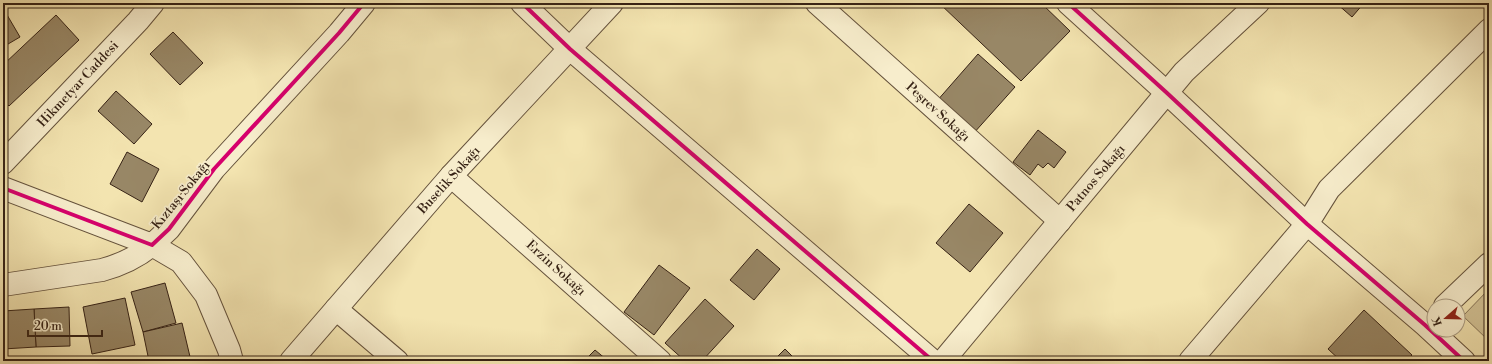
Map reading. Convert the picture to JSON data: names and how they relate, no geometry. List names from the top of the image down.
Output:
{
  "streets": {
    "street": [
      "Hikmetyar Caddesi",
      "Peşrev Sokağı",
      "Patnos Sokağı",
      "Buselik Sokağı",
      "Kıztaşı Sokağı",
      "Erzin Sokağı"
    ]
  },
  "crossings": [
    ["Peşrev Sokağı", "Patnos Sokağı"],
    ["Buselik Sokağı", "Erzin Sokağı"]
  ],
  "scale_bar": "20 m",
  "north": "left"
}
